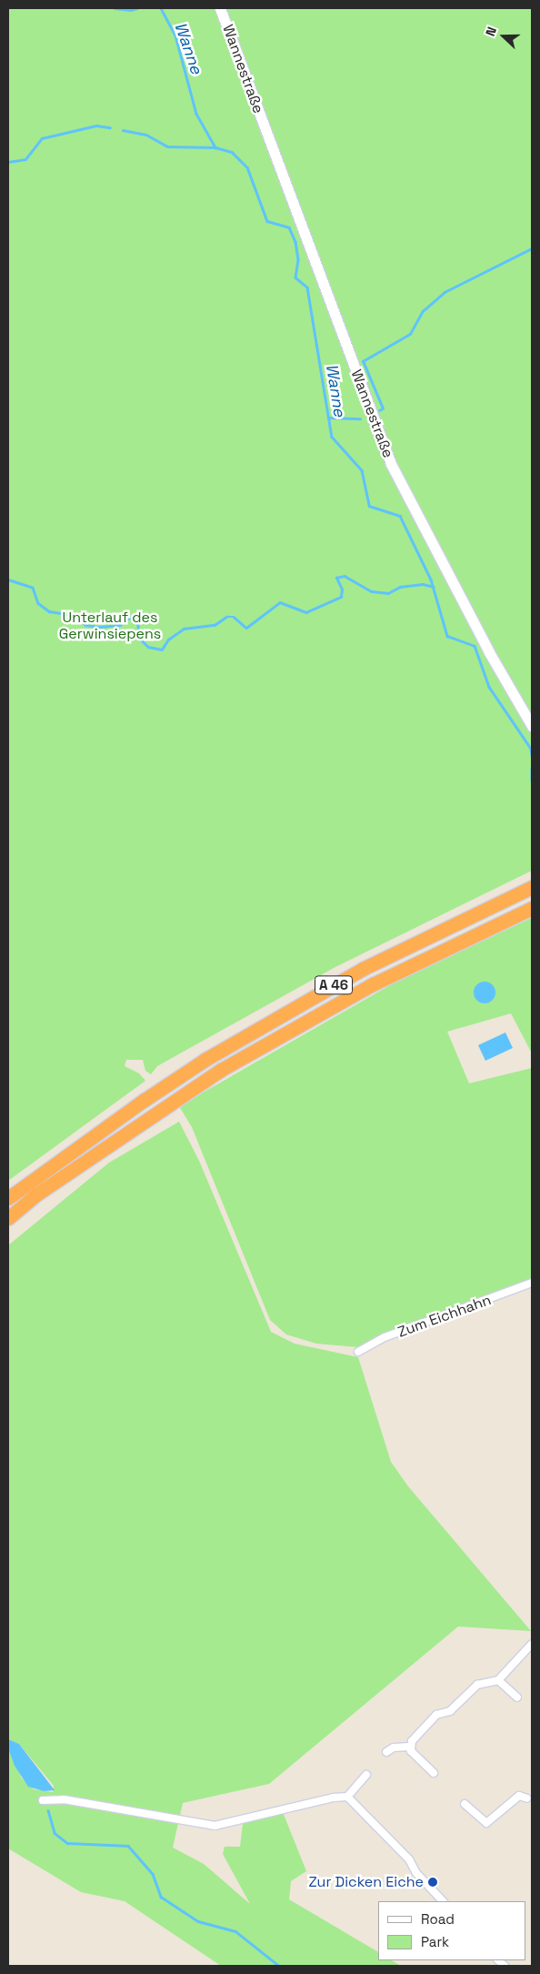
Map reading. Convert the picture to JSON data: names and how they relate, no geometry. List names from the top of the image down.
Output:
{
  "streets": {
    "highway": ["A 46"],
    "street": ["Wannestraße", "Zum Eichhahn"]
  },
  "water": ["Wanne"],
  "parks": ["Unterlauf des Gerwinsiepens"],
  "places": ["Zur Dicken Eiche"],
  "legend": ["Road", "Park"],
  "north": "left"
}
